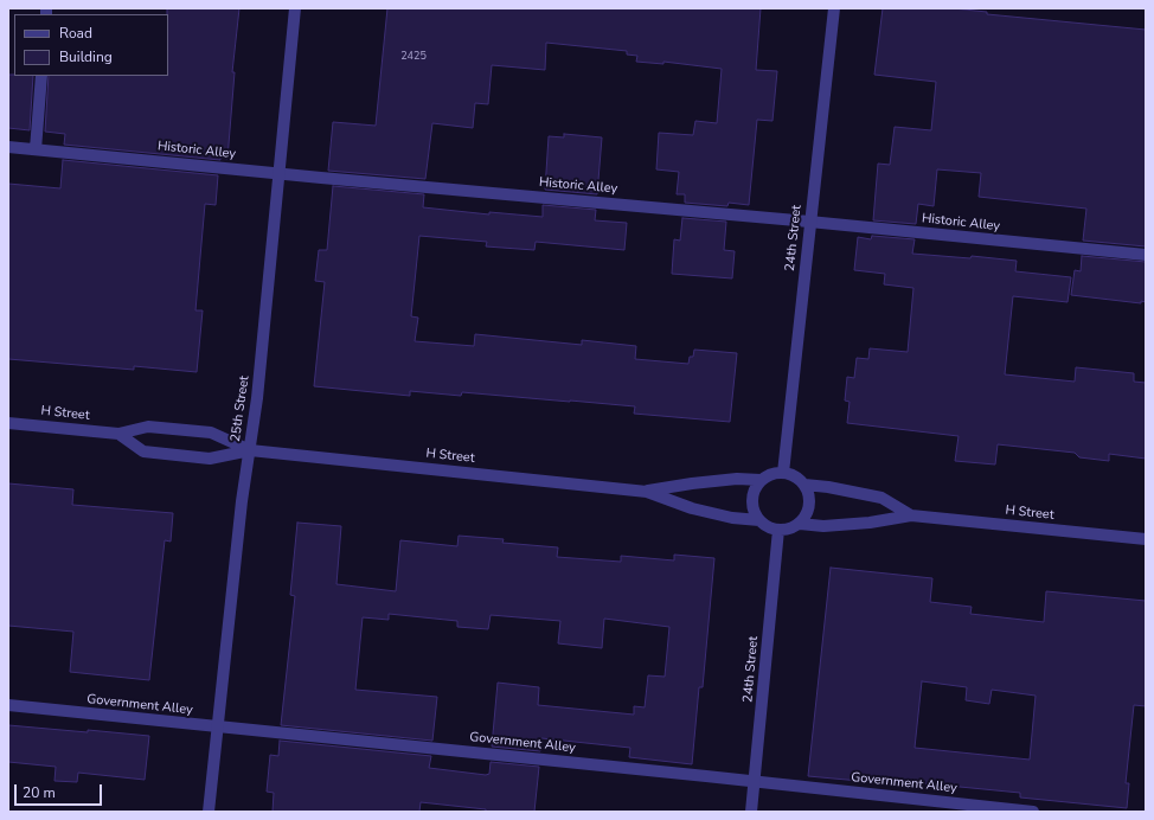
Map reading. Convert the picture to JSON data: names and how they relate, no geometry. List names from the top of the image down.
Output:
{
  "streets": {
    "street": [
      "Historic Alley",
      "24th Street",
      "25th Street",
      "H Street",
      "Government Alley"
    ]
  },
  "crossings": [
    ["Historic Alley", "24th Street"],
    ["Historic Alley", "25th Street"],
    ["24th Street", "H Street"],
    ["24th Street", "Government Alley"],
    ["25th Street", "H Street"],
    ["25th Street", "Government Alley"]
  ],
  "house_numbers": ["2425"],
  "legend": ["Road", "Building"],
  "scale_bar": "20 m"
}
